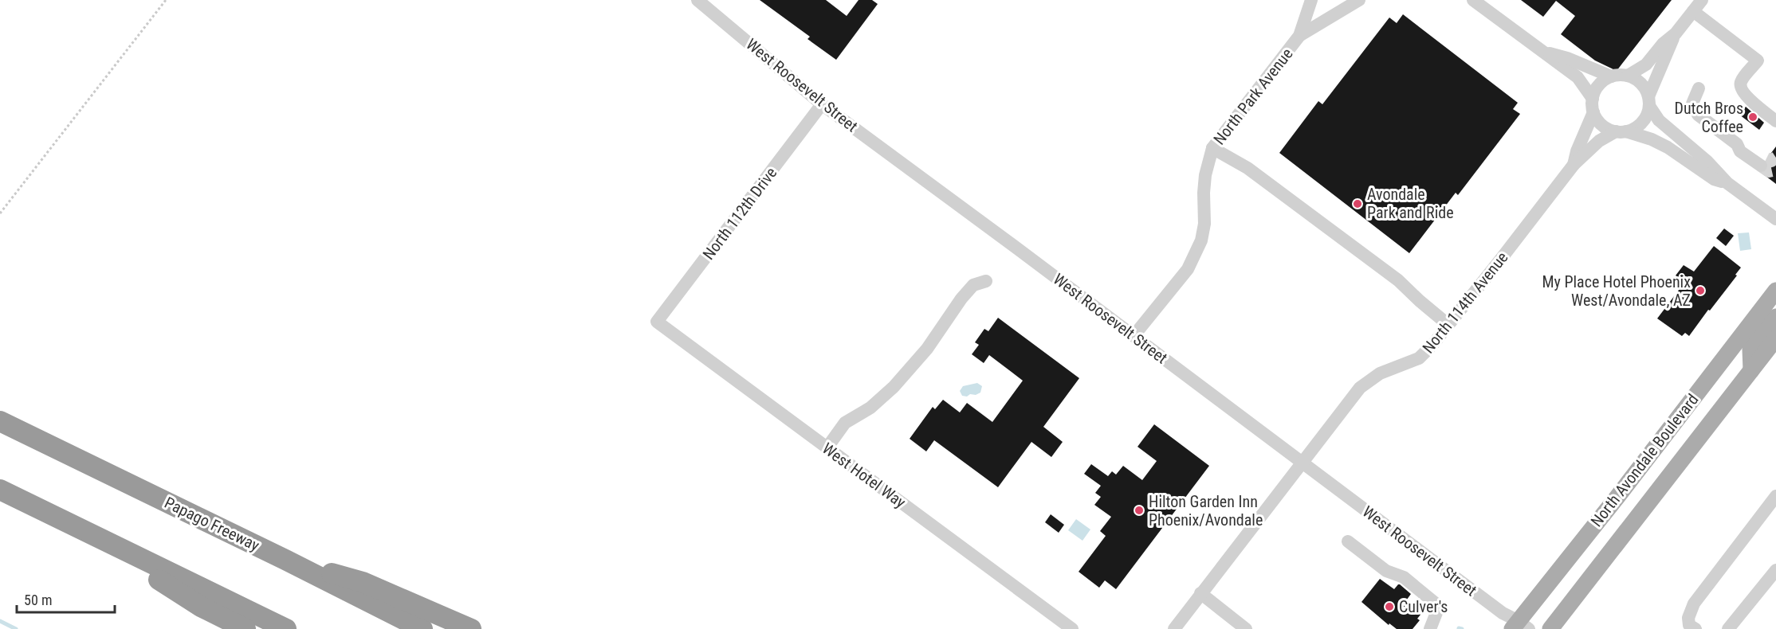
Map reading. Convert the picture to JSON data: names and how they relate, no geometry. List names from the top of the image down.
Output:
{
  "streets": {
    "highway": ["Papago Freeway"],
    "main road": ["North Avondale Boulevard"],
    "street": [
      "West Roosevelt Street",
      "North Park Avenue",
      "North 112th Drive",
      "North 114th Avenue",
      "West Hotel Way"
    ]
  },
  "crossings": [
    ["West Roosevelt Street", "North Park Avenue"],
    ["West Roosevelt Street", "North 112th Drive"],
    ["West Roosevelt Street", "North 114th Avenue"],
    ["West Roosevelt Street", "North Avondale Boulevard"],
    ["North 112th Drive", "West Hotel Way"]
  ],
  "places": [
    "Dutch Bros Coffee",
    "Avondale Park and Ride",
    "My Place Hotel Phoenix West/Avondale, AZ",
    "Hilton Garden Inn Phoenix/Avondale",
    "Culver's"
  ],
  "scale_bar": "50 m"
}
